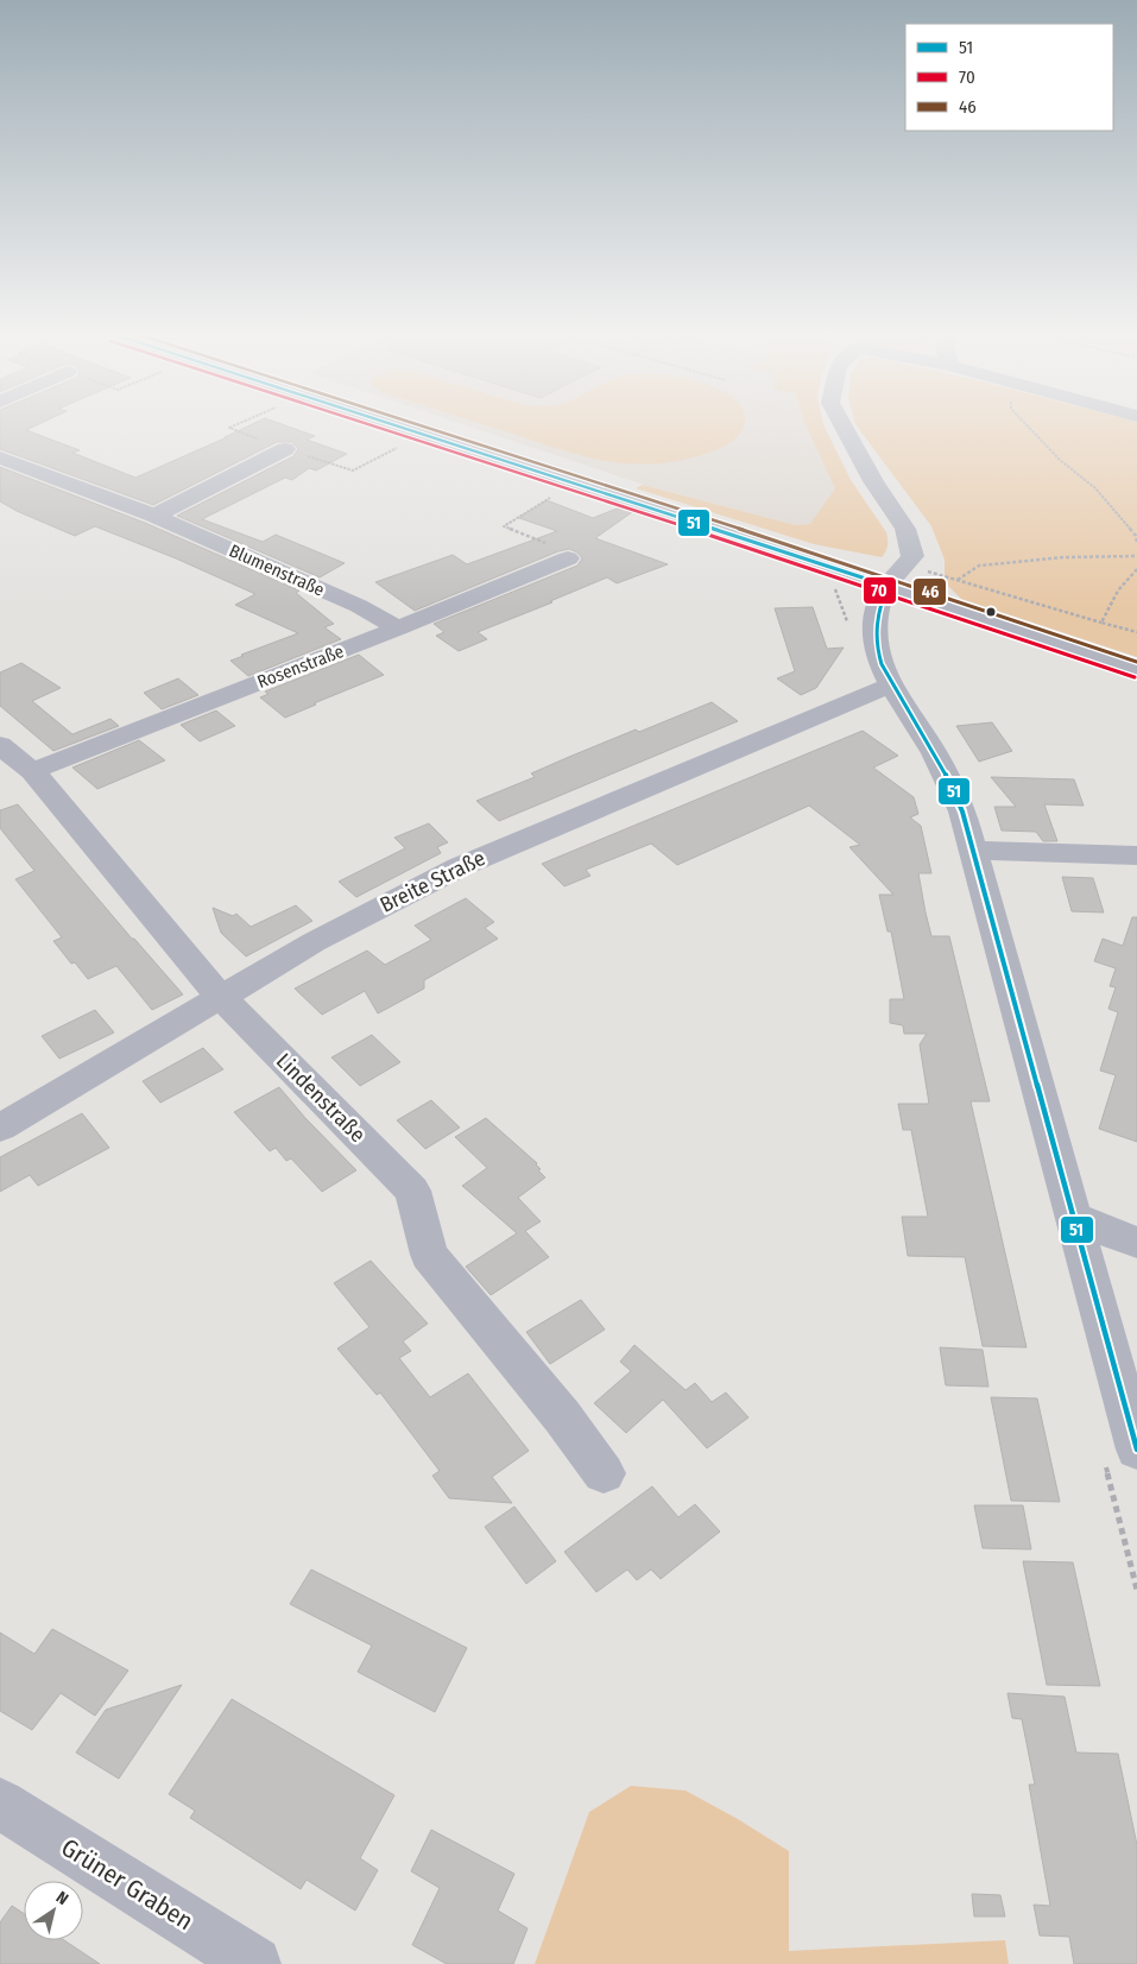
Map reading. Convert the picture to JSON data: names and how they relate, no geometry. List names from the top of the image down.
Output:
{
  "streets": {
    "street": [
      "Blumenstraße",
      "Rosenstraße",
      "Breite Straße",
      "Lindenstraße",
      "Grüner Graben"
    ]
  },
  "crossings": [
    ["Blumenstraße", "Rosenstraße"],
    ["Rosenstraße", "Lindenstraße"],
    ["Breite Straße", "Lindenstraße"]
  ],
  "lines": ["transit line 51", "transit line 70", "transit line 46"],
  "legend": ["51", "70", "46"],
  "north": "top right"
}
